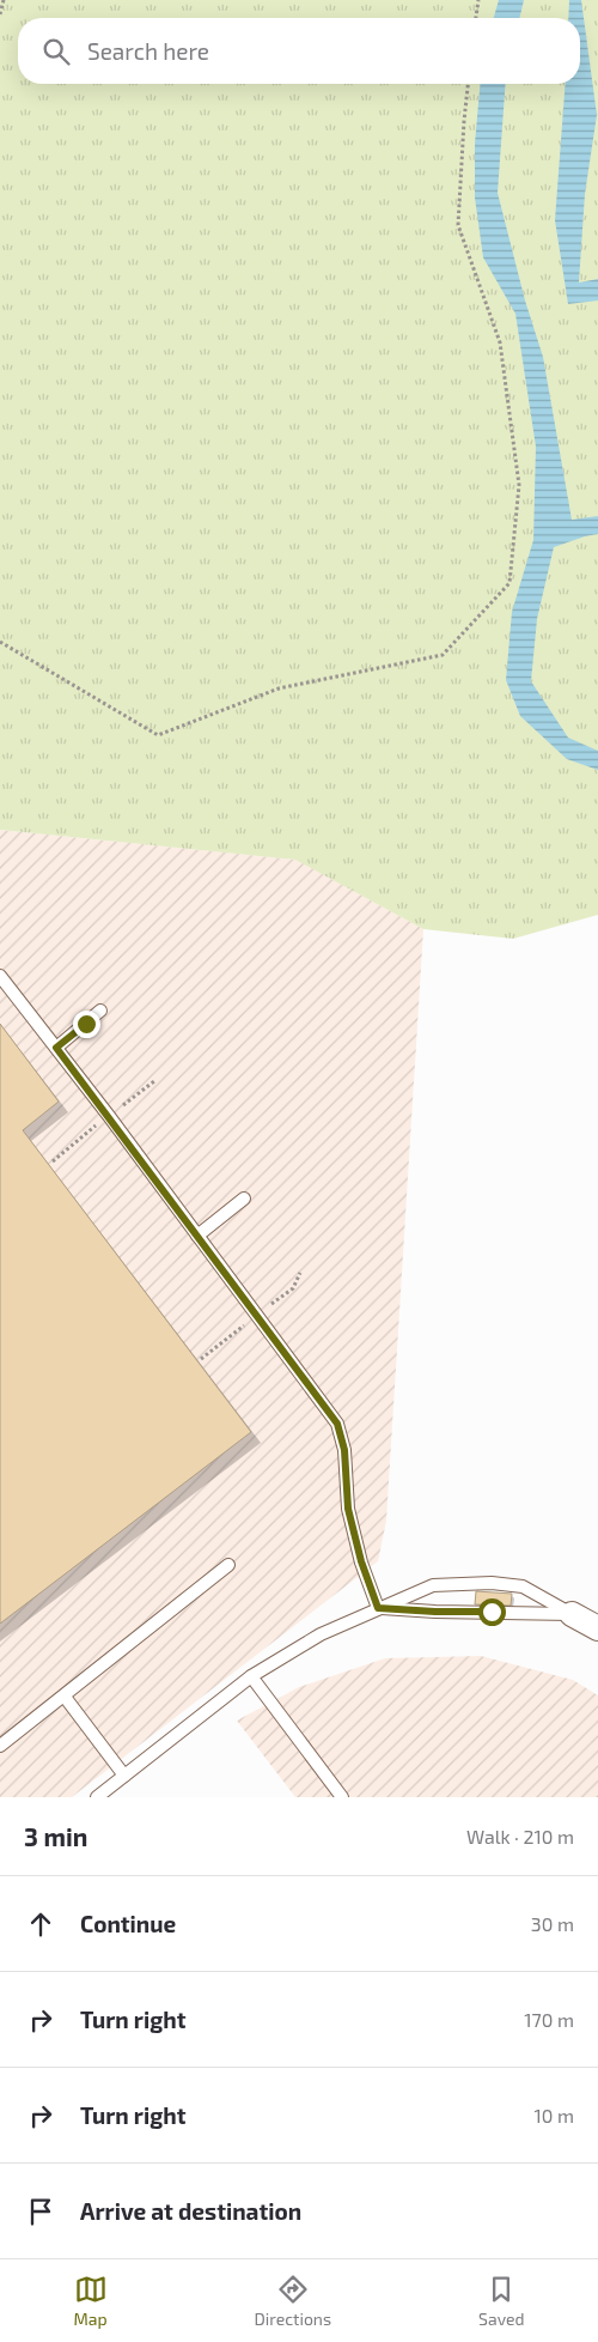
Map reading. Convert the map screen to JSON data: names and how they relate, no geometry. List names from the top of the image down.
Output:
{
  "page": {
    "search": "Search here",
    "heading": ["3 min", "Walk · 210 m"],
    "list": [
      ["Continue", "30 m"],
      ["Turn right", "170 m"],
      ["Turn right", "10 m"],
      "Arrive at destination"
    ],
    "nav": ["Map", "Directions", "Saved"]
  }
}
